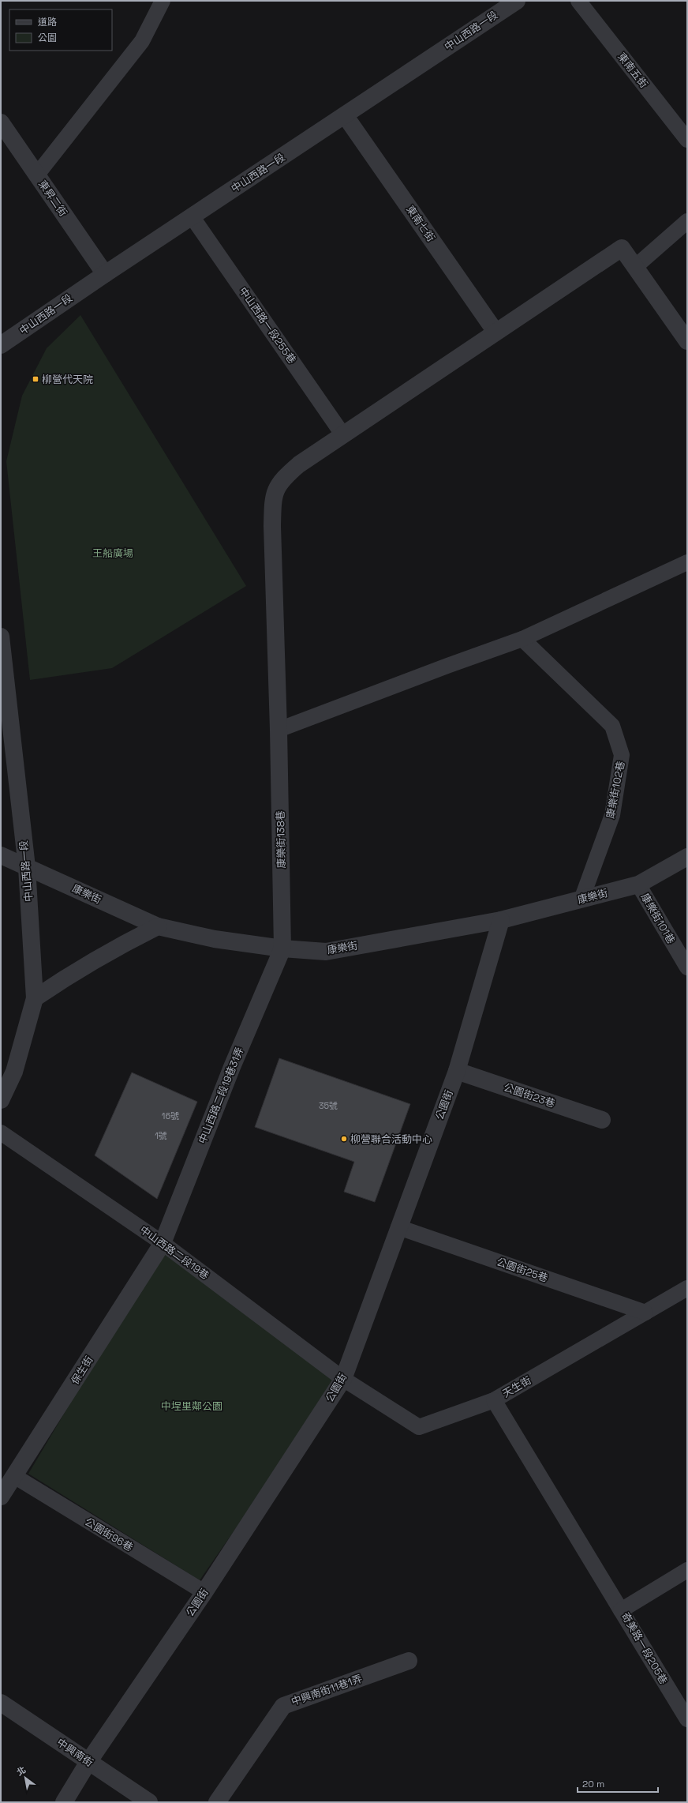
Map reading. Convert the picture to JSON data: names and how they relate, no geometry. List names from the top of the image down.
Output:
{
  "streets": {
    "street": [
      "中山西路一段",
      "東昇二街",
      "東南七街",
      "康樂街138巷",
      "康樂街",
      "中山西路二段19巷31弄",
      "公園街23巷",
      "公園街",
      "保生街",
      "中興南街11巷1弄",
      "中興南街"
    ],
    "lane": [
      "東南五街",
      "中山西路一段255巷",
      "康樂街102巷",
      "康樂街101巷",
      "中山西路二段19巷",
      "公園街25巷",
      "天生街",
      "公園街96巷",
      "奇美路一段205巷"
    ]
  },
  "crossings": [
    ["中山西路一段", "東昇二街"],
    ["中山西路一段", "東南七街"],
    ["中山西路一段", "中山西路一段255巷"],
    ["中山西路一段", "康樂街"],
    ["東南七街", "康樂街138巷"],
    ["中山西路一段255巷", "康樂街138巷"],
    ["康樂街102巷", "康樂街"],
    ["康樂街138巷", "康樂街"],
    ["康樂街138巷", "中山西路二段19巷31弄"],
    ["康樂街", "康樂街101巷"],
    ["康樂街", "中山西路二段19巷31弄"],
    ["康樂街", "公園街"],
    ["中山西路二段19巷31弄", "中山西路二段19巷"],
    ["中山西路二段19巷31弄", "保生街"],
    ["公園街23巷", "公園街"],
    ["公園街", "中山西路二段19巷"],
    ["公園街", "公園街25巷"],
    ["公園街", "天生街"],
    ["公園街", "公園街96巷"],
    ["公園街", "中興南街"],
    ["中山西路二段19巷", "保生街"],
    ["中山西路二段19巷", "天生街"],
    ["公園街25巷", "天生街"],
    ["保生街", "公園街96巷"]
  ],
  "parks": ["王船廣場", "中埕里鄰公園"],
  "places": {
    "transit": ["柳營代天院"],
    "other": ["柳營聯合活動中心"]
  },
  "house_numbers": ["35號", "16號", "1號"],
  "legend": ["道路", "公園"],
  "scale_bar": "20 m",
  "north": "top left"
}
